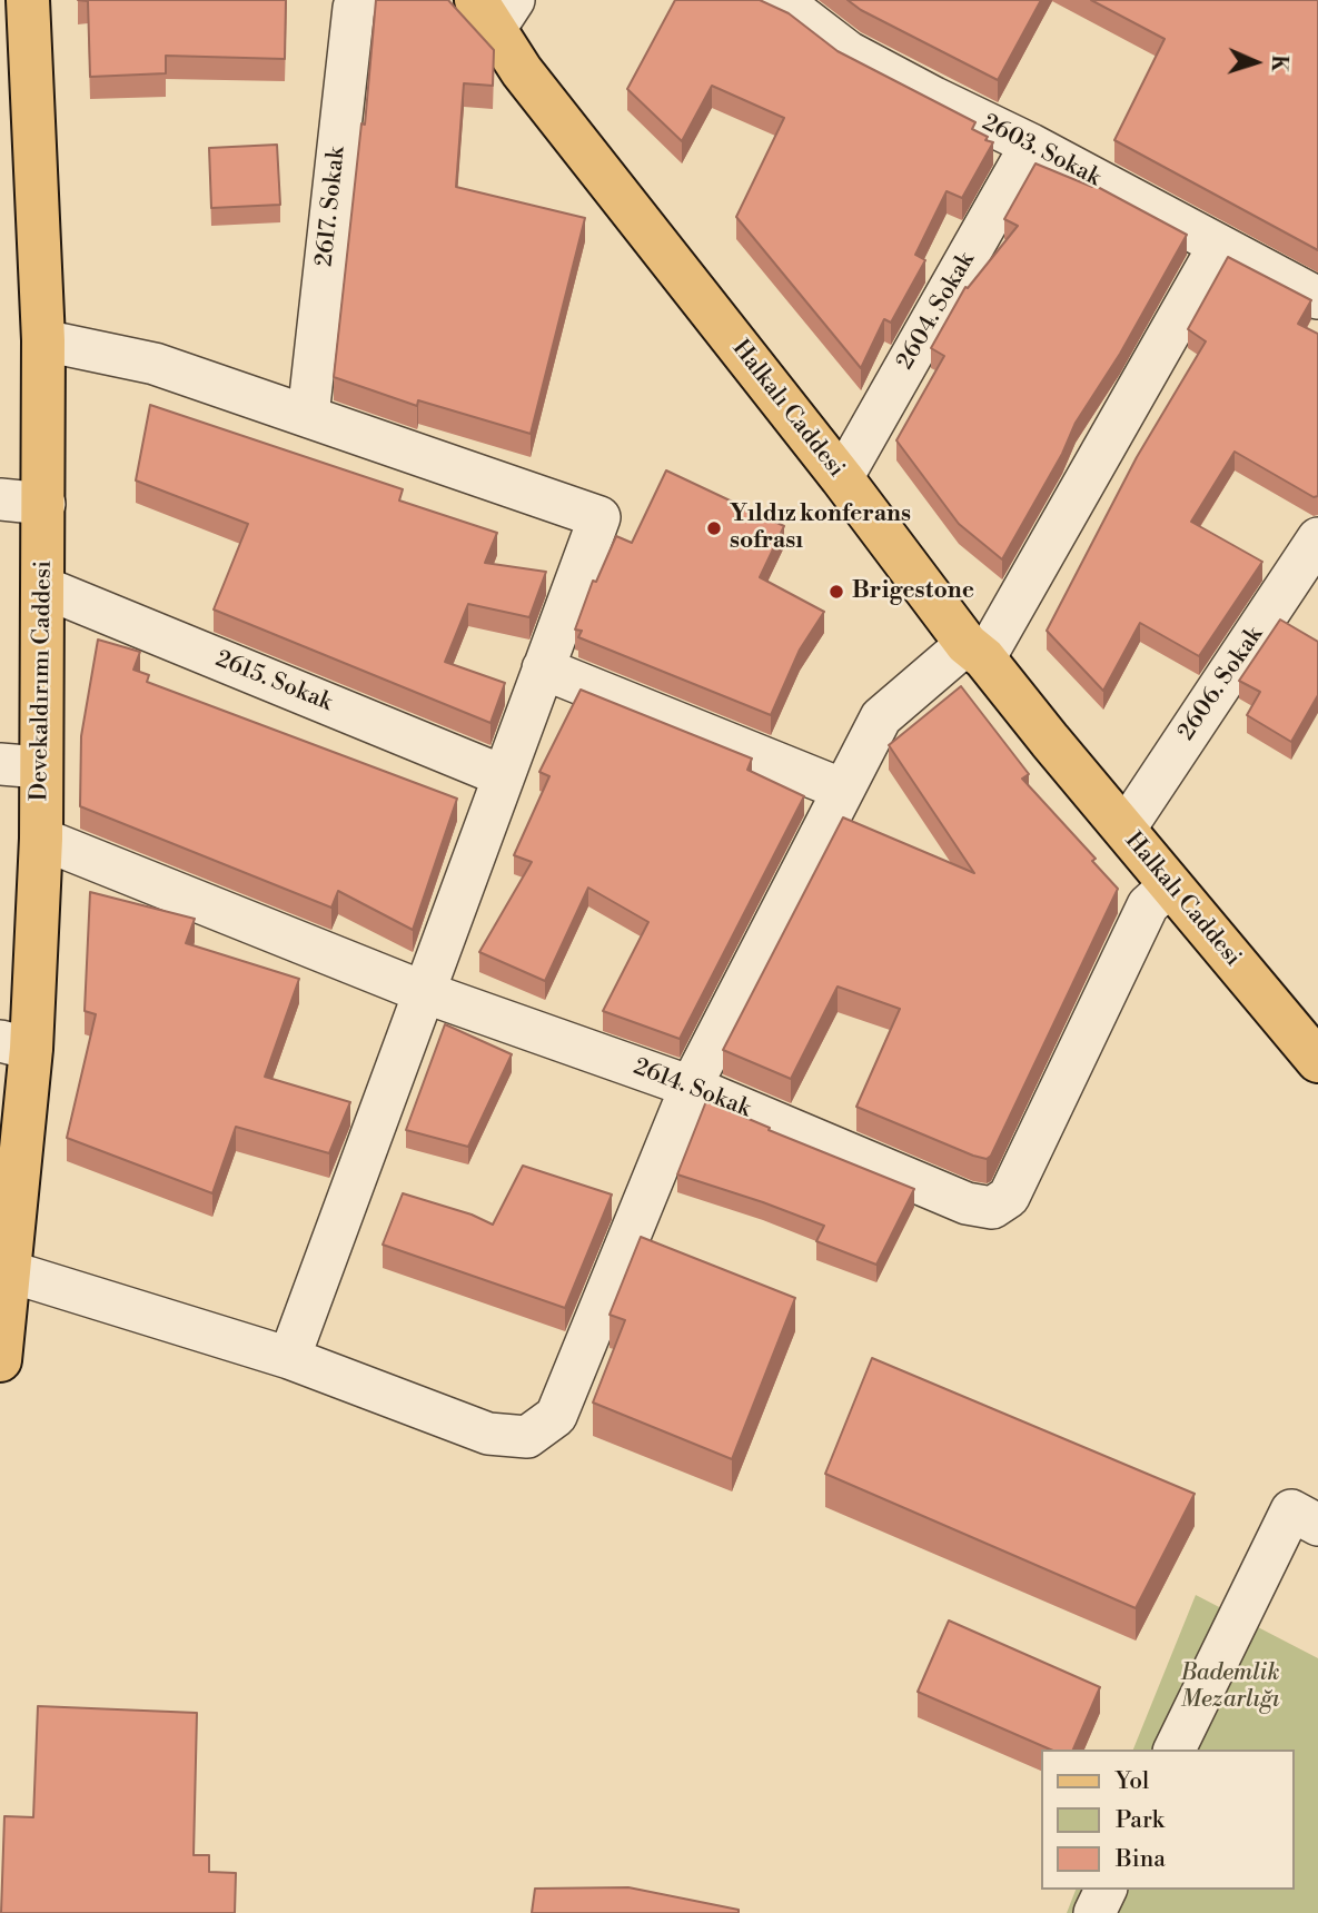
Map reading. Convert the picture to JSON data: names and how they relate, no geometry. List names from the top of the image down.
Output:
{
  "streets": {
    "main road": ["Halkalı Caddesi", "Devekaldırımı Caddesi"],
    "street": [
      "2603. Sokak",
      "2617. Sokak",
      "2604. Sokak",
      "2615. Sokak",
      "2606. Sokak",
      "2614. Sokak"
    ]
  },
  "crossings": [
    ["2603. Sokak", "2604. Sokak"],
    ["2604. Sokak", "Halkalı Caddesi"],
    ["Halkalı Caddesi", "2606. Sokak"],
    ["Halkalı Caddesi", "2614. Sokak"],
    ["Devekaldırımı Caddesi", "2615. Sokak"],
    ["Devekaldırımı Caddesi", "2614. Sokak"]
  ],
  "parks": ["Bademlik Mezarlığı"],
  "places": ["Yıldız konferans sofrası", "Brigestone"],
  "legend": ["Yol", "Park", "Bina"],
  "north": "right"
}
